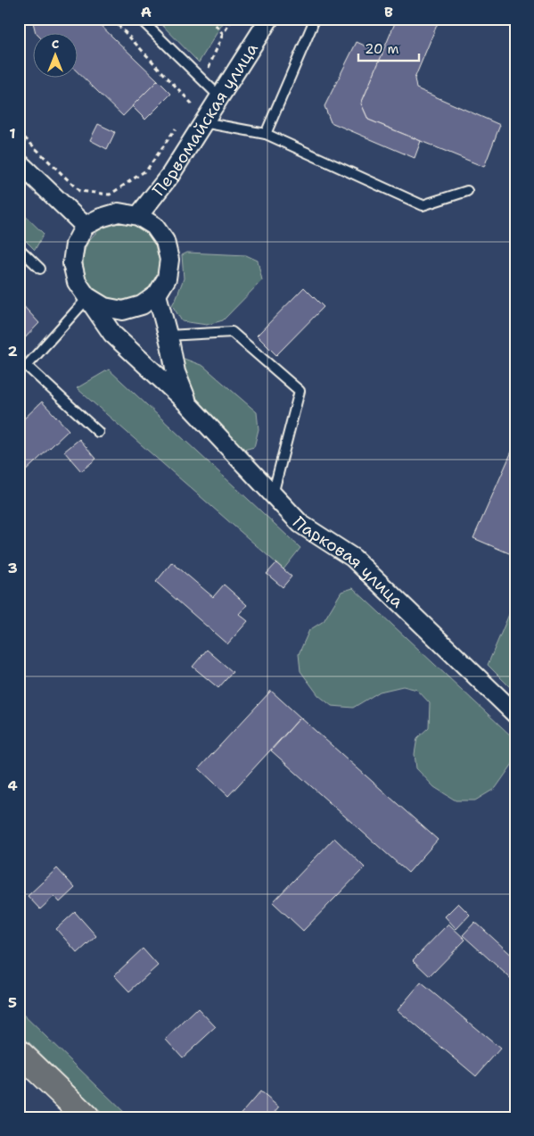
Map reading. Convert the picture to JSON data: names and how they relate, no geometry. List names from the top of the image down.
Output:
{
  "streets": {
    "street": ["Первомайская улица", "Парковая улица"]
  },
  "crossings": [
    ["Первомайская улица", "Парковая улица"]
  ],
  "scale_bar": "20 m",
  "north": "top",
  "grid": {
    "columns": ["A", "B"],
    "rows": [
      "1",
      "2",
      "3",
      "4",
      "5"
    ]
  }
}
